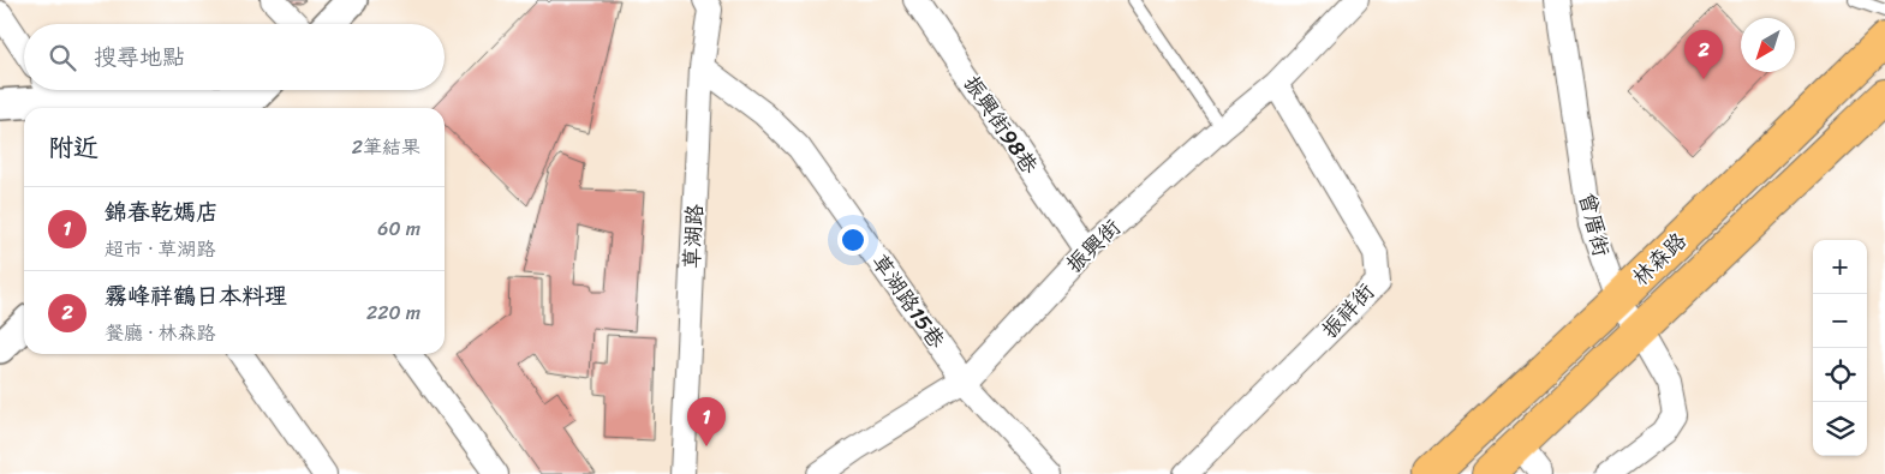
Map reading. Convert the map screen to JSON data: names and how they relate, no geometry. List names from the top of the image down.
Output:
{
  "streets": {
    "main road": ["林森路"],
    "street": [
      "振興街98巷",
      "曾厝街",
      "草湖路",
      "振興街",
      "草湖路15巷",
      "振祥街"
    ]
  },
  "crossings": [
    ["振興街98巷", "振興街"],
    ["曾厝街", "林森路"],
    ["草湖路", "草湖路15巷"],
    ["振興街", "草湖路15巷"],
    ["振興街", "振祥街"]
  ],
  "north": "bottom left",
  "page": {
    "search": "搜尋地點",
    "pins": ["2", "1"],
    "heading": ["附近", "2筆結果"],
    "list": [
      {
        "mark": "1",
        "name": "錦春乾媽店",
        "note": "超市 · 草湖路",
        "value": "60 m"
      },
      {
        "mark": "2",
        "name": "霧峰祥鶴日本料理",
        "note": "餐廳 · 林森路",
        "value": "220 m"
      }
    ],
    "map_buttons": ["+", "−"]
  }
}
